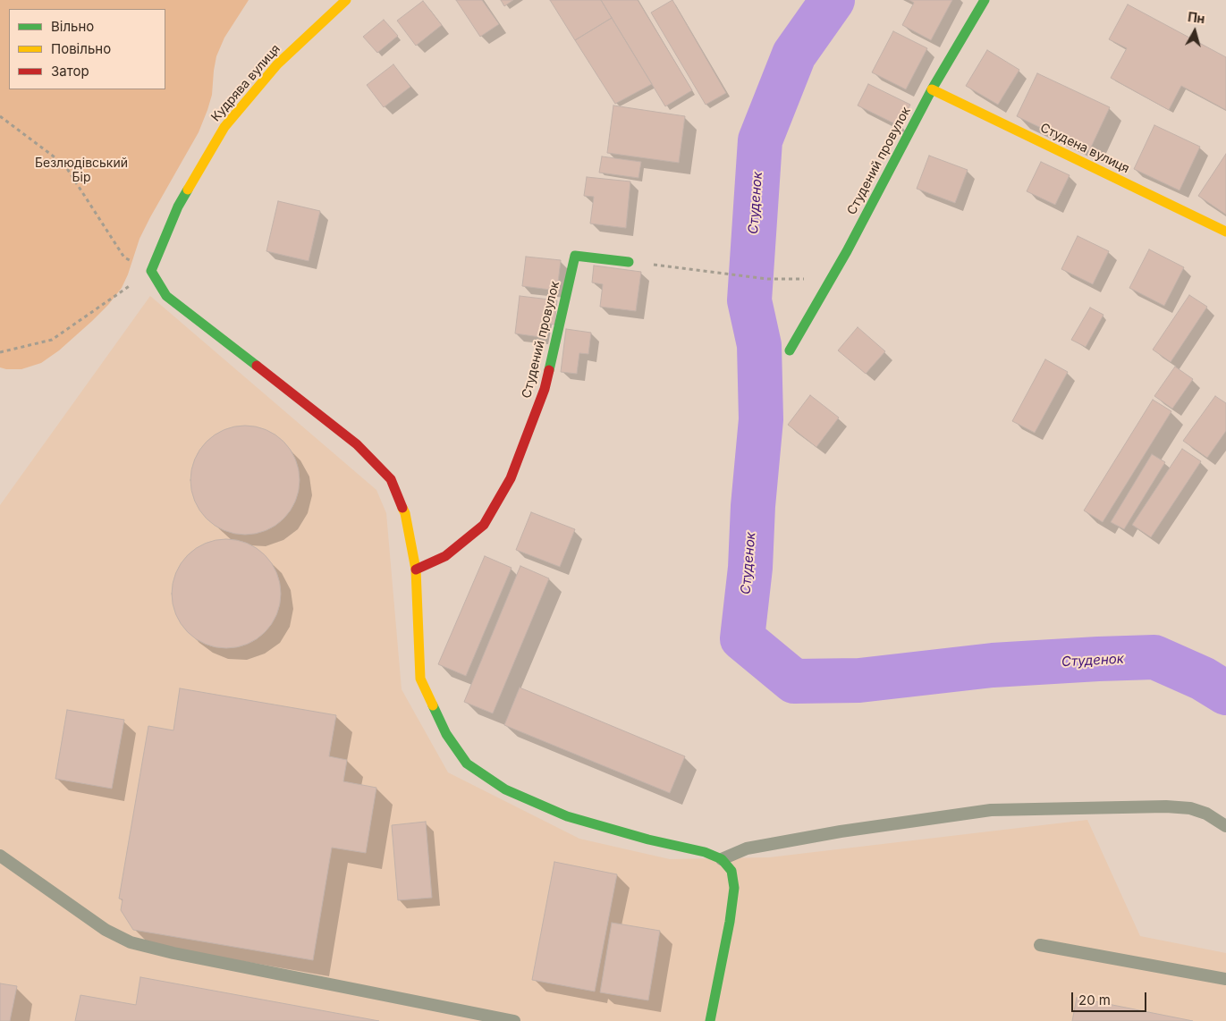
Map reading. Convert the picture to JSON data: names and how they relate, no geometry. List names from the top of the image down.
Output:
{
  "streets": {
    "street": ["Кудрява вулиця", "Студена вулиця", "Студений провулок"]
  },
  "crossings": [
    ["Студена вулиця", "Студений провулок"]
  ],
  "water": ["Студенок"],
  "parks": ["Безлюдівський Бір"],
  "legend": ["Вільно", "Повільно", "Затор"],
  "scale_bar": "20 m",
  "north": "top"
}
